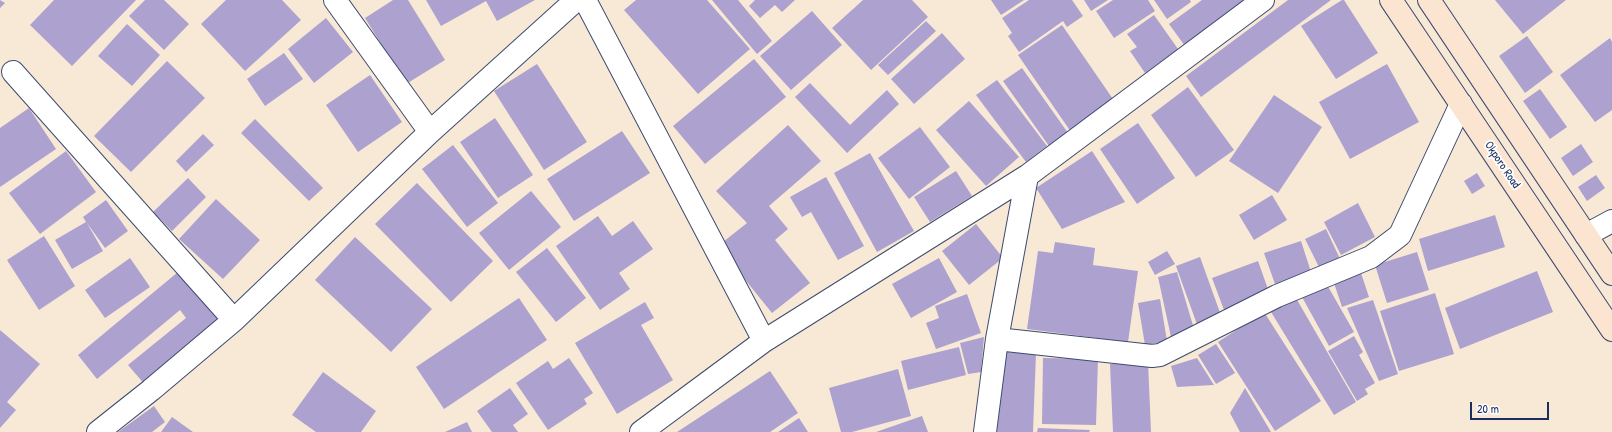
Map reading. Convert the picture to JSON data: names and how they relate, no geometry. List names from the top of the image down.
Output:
{
  "streets": {
    "main road": ["Okporo Road"]
  },
  "scale_bar": "20 m"
}
